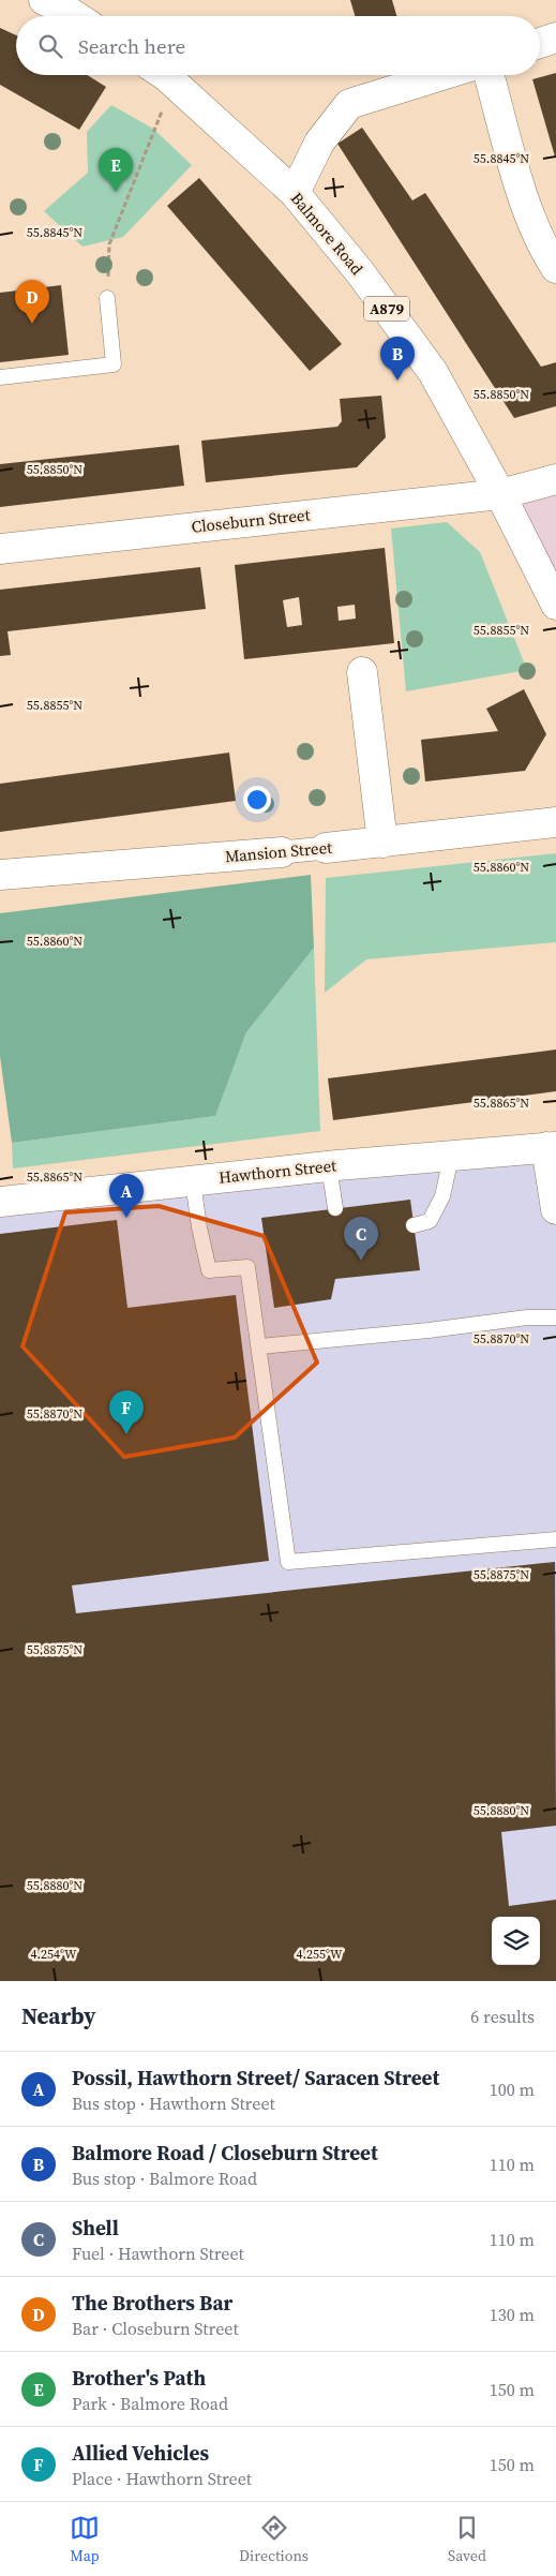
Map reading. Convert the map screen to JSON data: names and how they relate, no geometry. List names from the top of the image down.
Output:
{
  "streets": {
    "street": [
      "Balmore Road",
      "A879",
      "Closeburn Street",
      "Mansion Street",
      "Hawthorn Street"
    ]
  },
  "crossings": [
    ["Balmore Road", "Closeburn Street"]
  ],
  "page": {
    "search": "Search here",
    "pins": [
      "E",
      "D",
      "B",
      "A",
      "C",
      "F"
    ],
    "heading": ["Nearby", "6 results"],
    "list": [
      {
        "mark": "A",
        "name": "Possil, Hawthorn Street/ Saracen Street",
        "note": "Bus stop · Hawthorn Street",
        "value": "100 m"
      },
      {
        "mark": "B",
        "name": "Balmore Road / Closeburn Street",
        "note": "Bus stop · Balmore Road",
        "value": "110 m"
      },
      {
        "mark": "C",
        "name": "Shell",
        "note": "Fuel · Hawthorn Street",
        "value": "110 m"
      },
      {
        "mark": "D",
        "name": "The Brothers Bar",
        "note": "Bar · Closeburn Street",
        "value": "130 m"
      },
      {
        "mark": "E",
        "name": "Brother's Path",
        "note": "Park · Balmore Road",
        "value": "150 m"
      },
      {
        "mark": "F",
        "name": "Allied Vehicles",
        "note": "Place · Hawthorn Street",
        "value": "150 m"
      }
    ],
    "nav": ["Map", "Directions", "Saved"]
  },
  "coordinates": [
    "55.8845°N",
    "55.8850°N",
    "55.8855°N",
    "55.8860°N",
    "55.8865°N",
    "55.8870°N",
    "55.8875°N",
    "55.8880°N",
    "4.254°W",
    "4.255°W"
  ]
}
